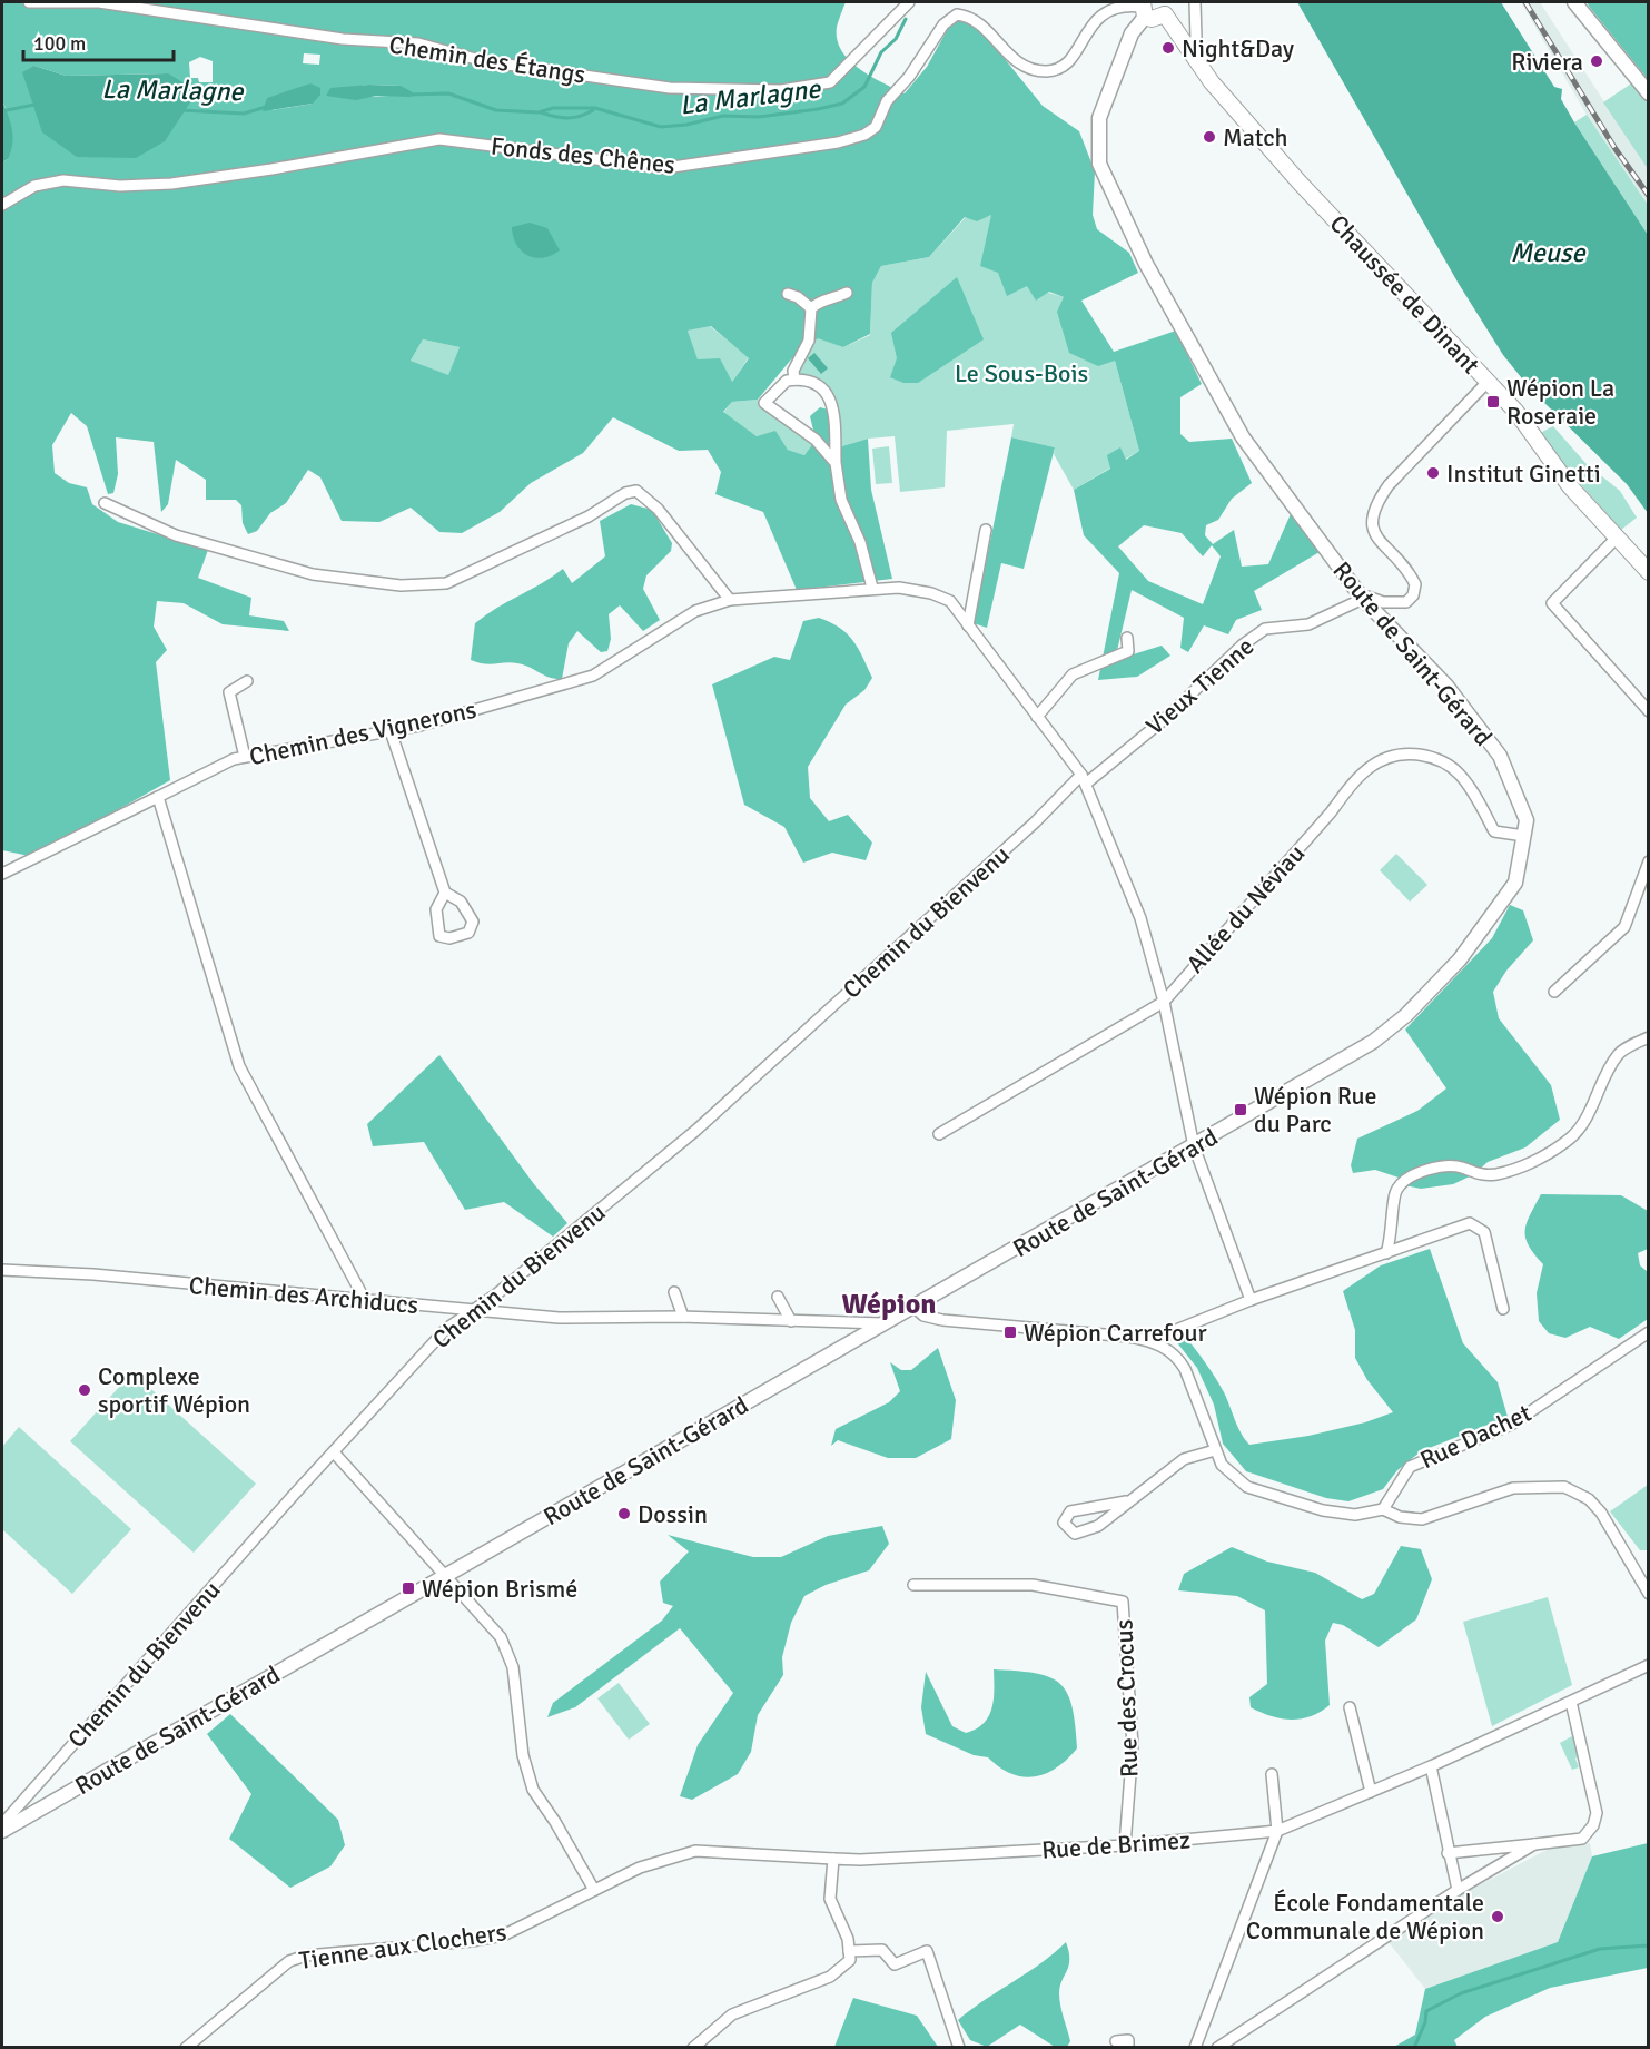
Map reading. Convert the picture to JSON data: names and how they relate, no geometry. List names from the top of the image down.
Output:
{
  "streets": {
    "main road": ["Chaussée de Dinant", "Route de Saint-Gérard"],
    "street": [
      "Chemin des Étangs",
      "Fonds des Chênes",
      "Vieux Tienne",
      "Chemin des Vignerons",
      "Allée du Néviau",
      "Chemin du Bienvenu",
      "Chemin des Archiducs",
      "Rue Dachet",
      "Rue des Crocus",
      "Rue de Brimez",
      "Tienne aux Clochers"
    ]
  },
  "crossings": [
    ["Fonds des Chênes", "Route de Saint-Gérard"],
    ["Route de Saint-Gérard", "Vieux Tienne"],
    ["Route de Saint-Gérard", "Chemin des Vignerons"],
    ["Route de Saint-Gérard", "Allée du Néviau"],
    ["Route de Saint-Gérard", "Chemin des Archiducs"],
    ["Vieux Tienne", "Chemin des Vignerons"],
    ["Vieux Tienne", "Chemin du Bienvenu"],
    ["Chemin des Vignerons", "Allée du Néviau"],
    ["Chemin des Vignerons", "Chemin du Bienvenu"],
    ["Chemin du Bienvenu", "Chemin des Archiducs"],
    ["Rue des Crocus", "Rue de Brimez"],
    ["Rue de Brimez", "Tienne aux Clochers"]
  ],
  "districts": ["Wépion"],
  "water": ["La Marlagne", "Meuse"],
  "parks": ["Le Sous-Bois"],
  "places": {
    "other": [
      "Night&Day",
      "Riviera",
      "Match",
      "Institut Ginetti",
      "Complexe sportif Wépion",
      "Dossin",
      "École Fondamentale Communale de Wépion"
    ],
    "transit": [
      "Wépion La Roseraie",
      "Wépion Rue du Parc",
      "Wépion Carrefour",
      "Wépion Brismé"
    ]
  },
  "scale_bar": "100 m"
}
